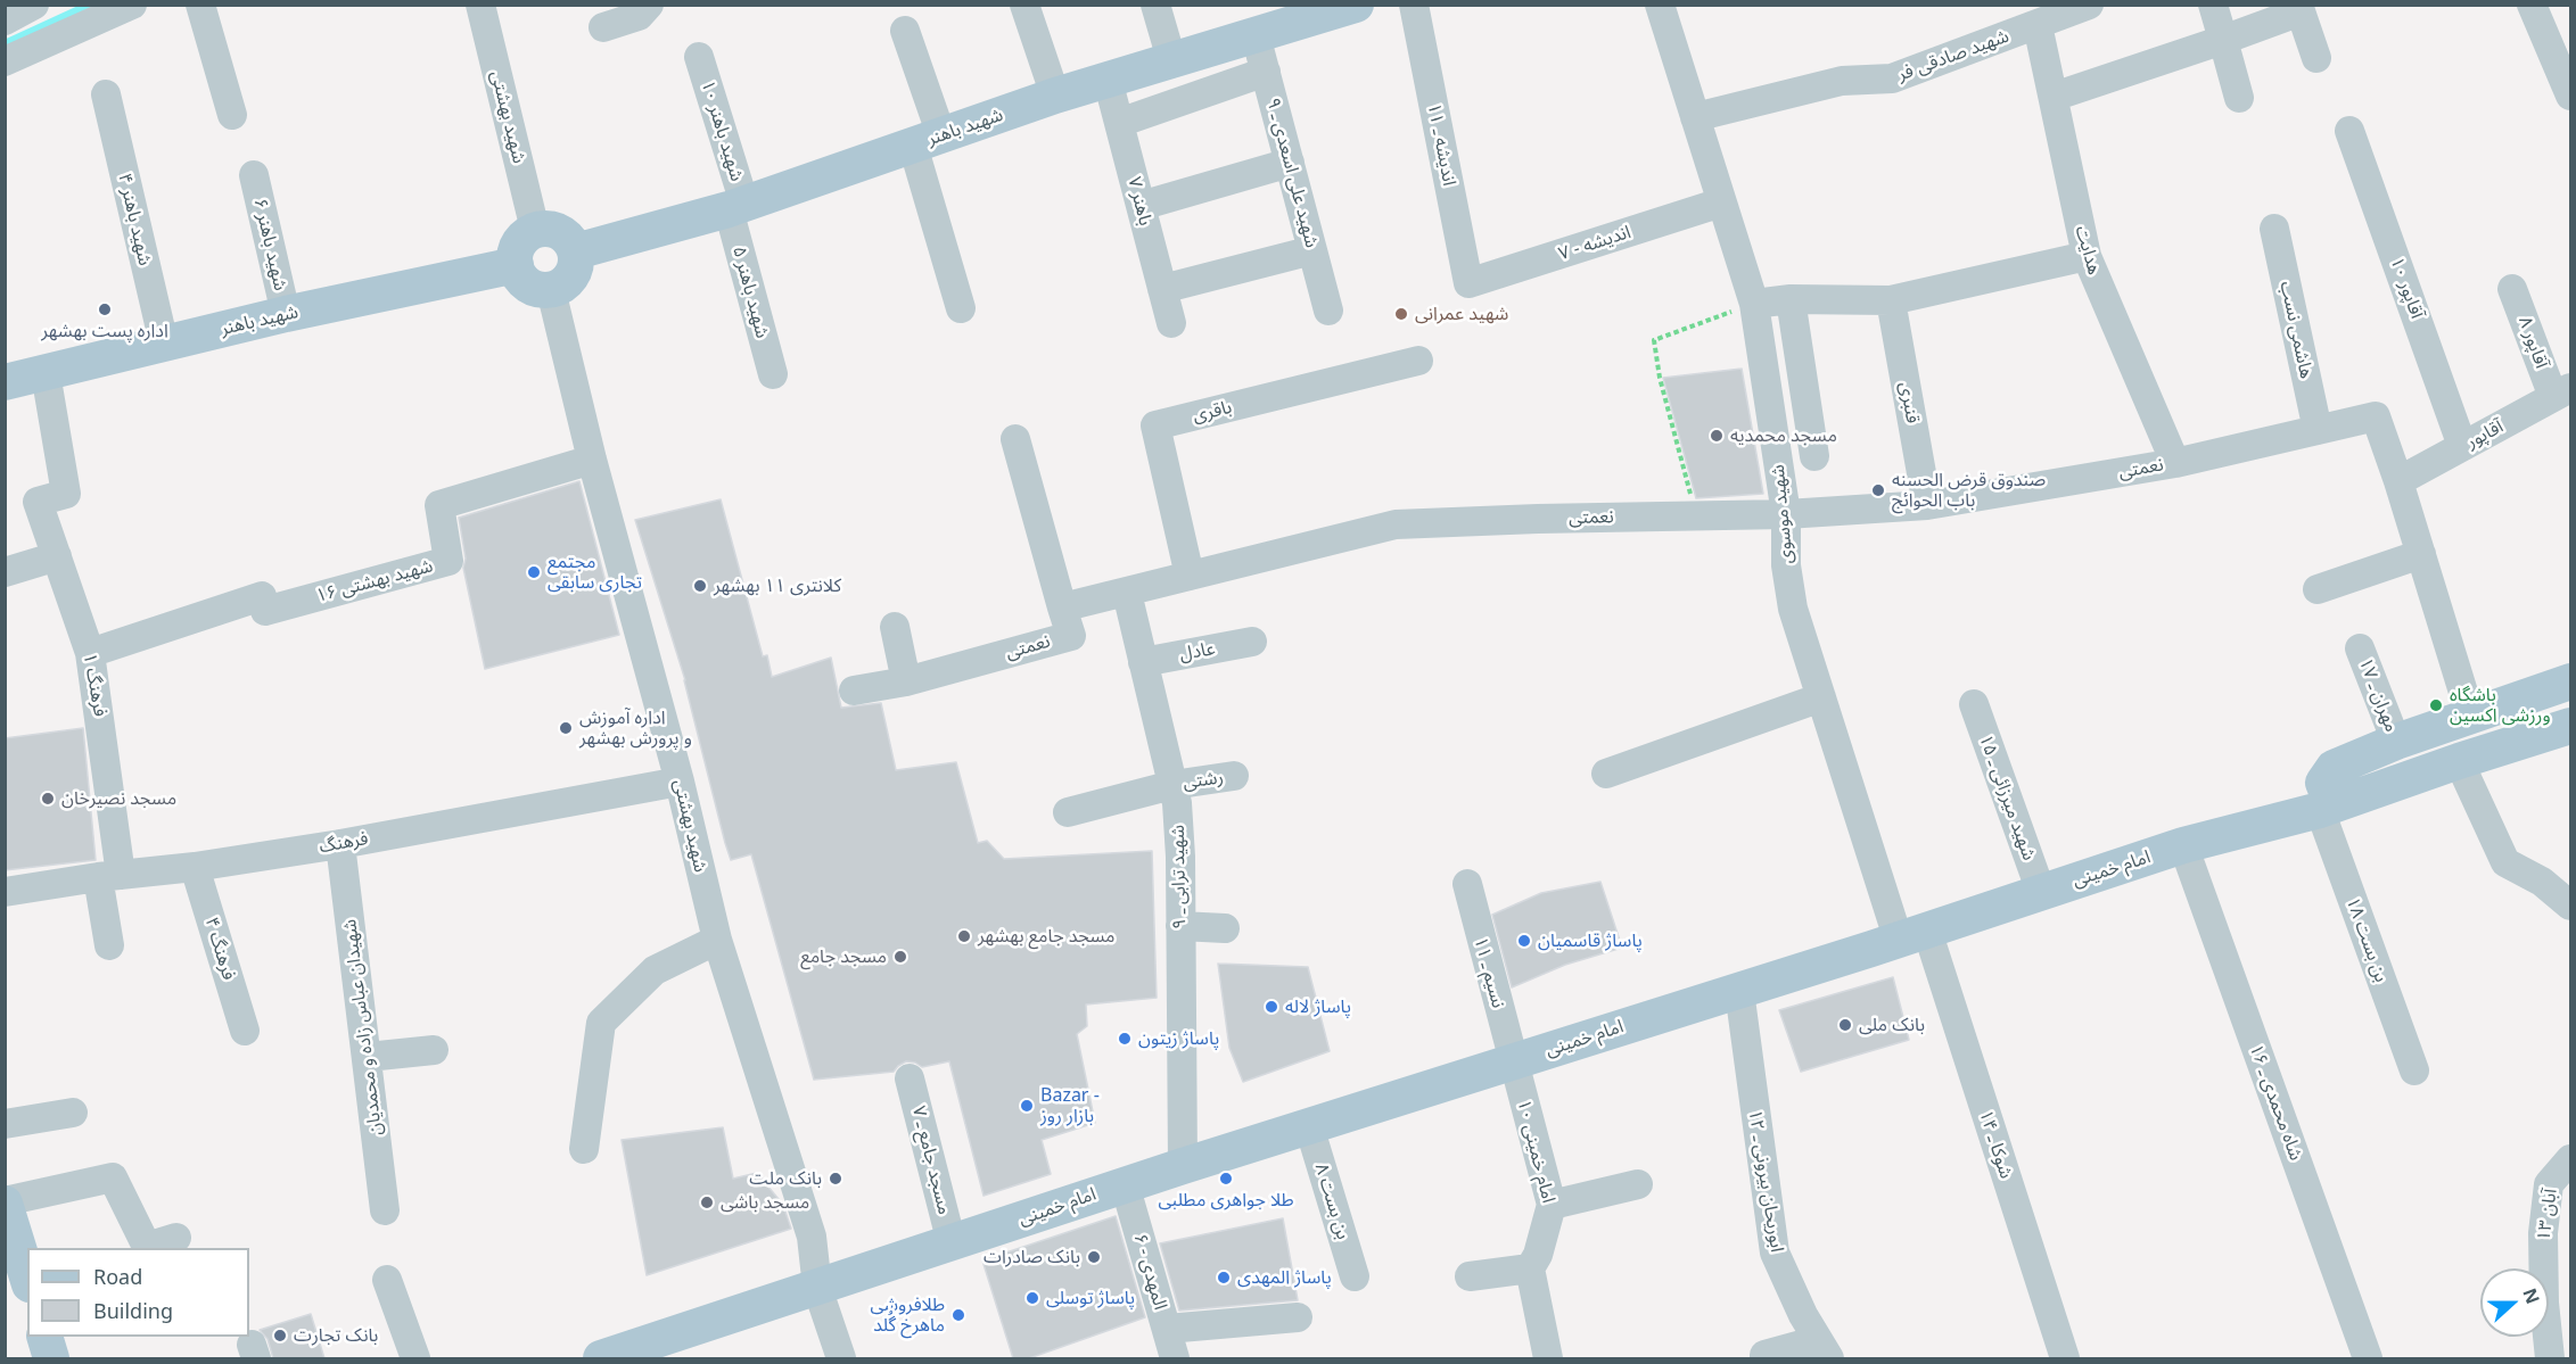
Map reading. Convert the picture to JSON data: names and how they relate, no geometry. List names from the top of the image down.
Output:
{
  "streets": {
    "main road": ["شهید باهنر", "امام خمینی"],
    "street": [
      "شهید صادقی فر",
      "شهید بهشتی",
      "شهید باهنر ۱۰",
      "اندیشه ـ ۱۱",
      "شهید علی اسعدی ـ ۹",
      "باهنر ۷",
      "شهید باهنر ۴",
      "اندیشه - ۷",
      "شهید باهنر ۶",
      "هدایت",
      "آقاپور ۱۰",
      "شهید باهنر ۵",
      "هاشمی نسب",
      "آقاپور ۸",
      "قنبری",
      "باقری",
      "آقاپور",
      "نعمتی",
      "شهید موسوی",
      "شهید بهشتی ۱۶",
      "عادل",
      "فرهنگ ۱",
      "مهران ـ ۱۷",
      "رشتی",
      "شهید میرزائی ـ ۱۵",
      "فرهنگ",
      "شهید ترابی ـ ۹",
      "بن بست ۱۸",
      "فرهنگ ۴",
      "نسیم ـ ۱۱",
      "شهیدان عباس زاده و محمدیان",
      "شاه محمدی ـ ۱۶",
      "شوکا ـ ۱۴",
      "امام خمینی ۱۰",
      "مسجد جامع ـ ۷",
      "ابوریحان بیرونی ـ ۱۲",
      "بن بست ۸",
      "۱۳ آبان",
      "المهدی - ۶"
    ]
  },
  "crossings": [
    ["شهید صادقی فر", "هدایت"],
    ["شهید صادقی فر", "شهید موسوی"],
    ["شهید بهشتی", "شهید باهنر"],
    ["شهید بهشتی", "شهید بهشتی ۱۶"],
    ["شهید بهشتی", "فرهنگ"],
    ["شهید بهشتی", "امام خمینی"],
    ["شهید باهنر", "شهید باهنر ۱۰"],
    ["شهید باهنر", "شهید علی اسعدی ـ ۹"],
    ["شهید باهنر", "باهنر ۷"],
    ["شهید باهنر", "شهید باهنر ۴"],
    ["شهید باهنر", "شهید باهنر ۶"],
    ["شهید باهنر", "شهید باهنر ۵"],
    ["شهید باهنر", "فرهنگ ۱"],
    ["شهید باهنر ۱۰", "شهید باهنر ۵"],
    ["اندیشه ـ ۱۱", "اندیشه - ۷"],
    ["اندیشه - ۷", "شهید موسوی"],
    ["هدایت", "نعمتی"],
    ["آقاپور ۱۰", "آقاپور"],
    ["هاشمی نسب", "نعمتی"],
    ["آقاپور ۸", "آقاپور"],
    ["قنبری", "نعمتی"],
    ["باقری", "نعمتی"],
    ["آقاپور", "نعمتی"],
    ["نعمتی", "شهید موسوی"],
    ["نعمتی", "شهید ترابی ـ ۹"],
    ["شهید موسوی", "امام خمینی"],
    ["شهید موسوی", "شوکا ـ ۱۴"],
    ["شهید بهشتی ۱۶", "فرهنگ ۱"],
    ["عادل", "شهید ترابی ـ ۹"],
    ["فرهنگ ۱", "فرهنگ"],
    ["رشتی", "شهید ترابی ـ ۹"],
    ["شهید میرزائی ـ ۱۵", "امام خمینی"],
    ["فرهنگ", "فرهنگ ۴"],
    ["فرهنگ", "شهیدان عباس زاده و محمدیان"],
    ["امام خمینی", "شهید ترابی ـ ۹"],
    ["امام خمینی", "بن بست ۱۸"],
    ["امام خمینی", "نسیم ـ ۱۱"],
    ["امام خمینی", "شاه محمدی ـ ۱۶"],
    ["امام خمینی", "شوکا ـ ۱۴"],
    ["امام خمینی", "امام خمینی ۱۰"],
    ["امام خمینی", "مسجد جامع ـ ۷"],
    ["امام خمینی", "ابوریحان بیرونی ـ ۱۲"],
    ["امام خمینی", "بن بست ۸"],
    ["امام خمینی", "المهدی - ۶"],
    ["نسیم ـ ۱۱", "امام خمینی ۱۰"]
  ],
  "places": [
    "اداره پست بهشهر",
    "شهید عمرانی",
    "مسجد محمدیه",
    "صندوق قرض الحسنه باب الحوائج",
    "مجتمع تجاری سابقی",
    "کلانتری ۱۱ بهشهر",
    "باشگاه ورزشی اکسین",
    "اداره آموزش و پرورش بهشهر",
    "مسجد نصیرخان",
    "مسجد جامع بهشهر",
    "پاساژ قاسمیان",
    "مسجد جامع",
    "پاساژ لاله",
    "بانک ملی",
    "پاساژ زیتون",
    "Bazar - بازار روز",
    "بانک ملت",
    "طلا جواهری مطلبی",
    "مسجد باشی",
    "بانک صادرات",
    "پاساژ المهدی",
    "پاساژ توسلی",
    "طلافروشی ماهرخ گُلد",
    "بانک تجارت"
  ],
  "legend": ["Road", "Building"],
  "north": "right"
}
